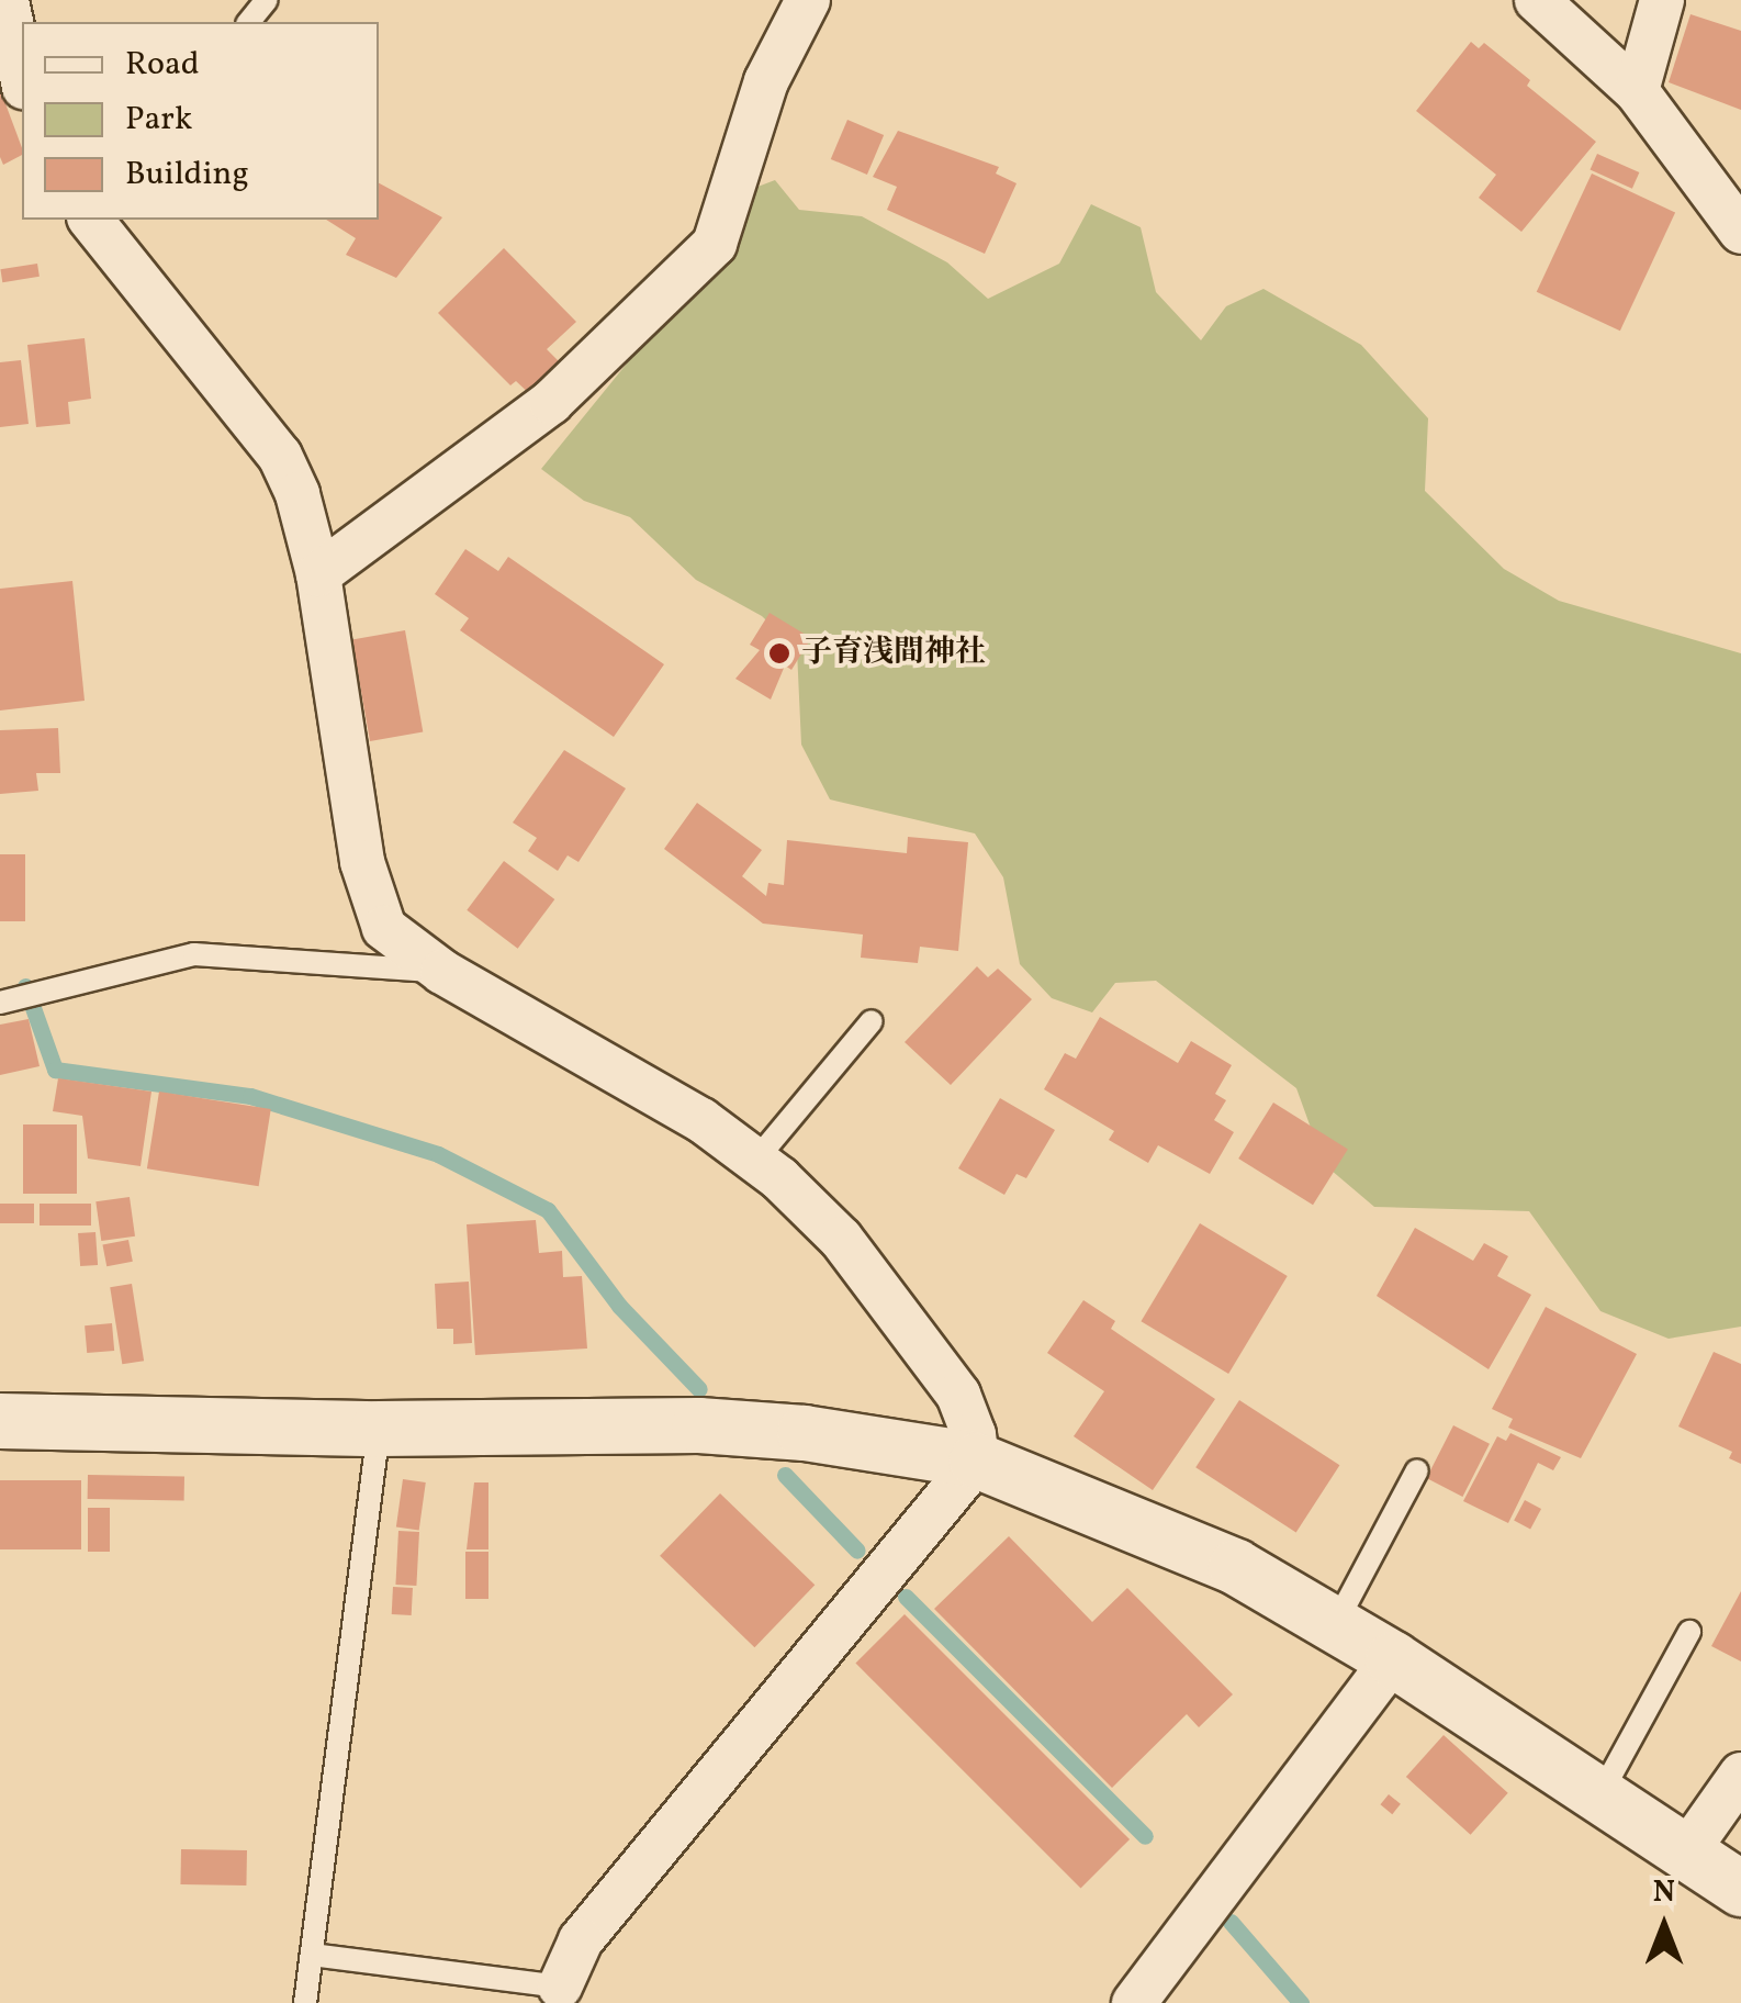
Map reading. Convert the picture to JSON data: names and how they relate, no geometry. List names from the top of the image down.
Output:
{
  "places": ["子育浅間神社"],
  "legend": ["Road", "Park", "Building"],
  "north": "top"
}
